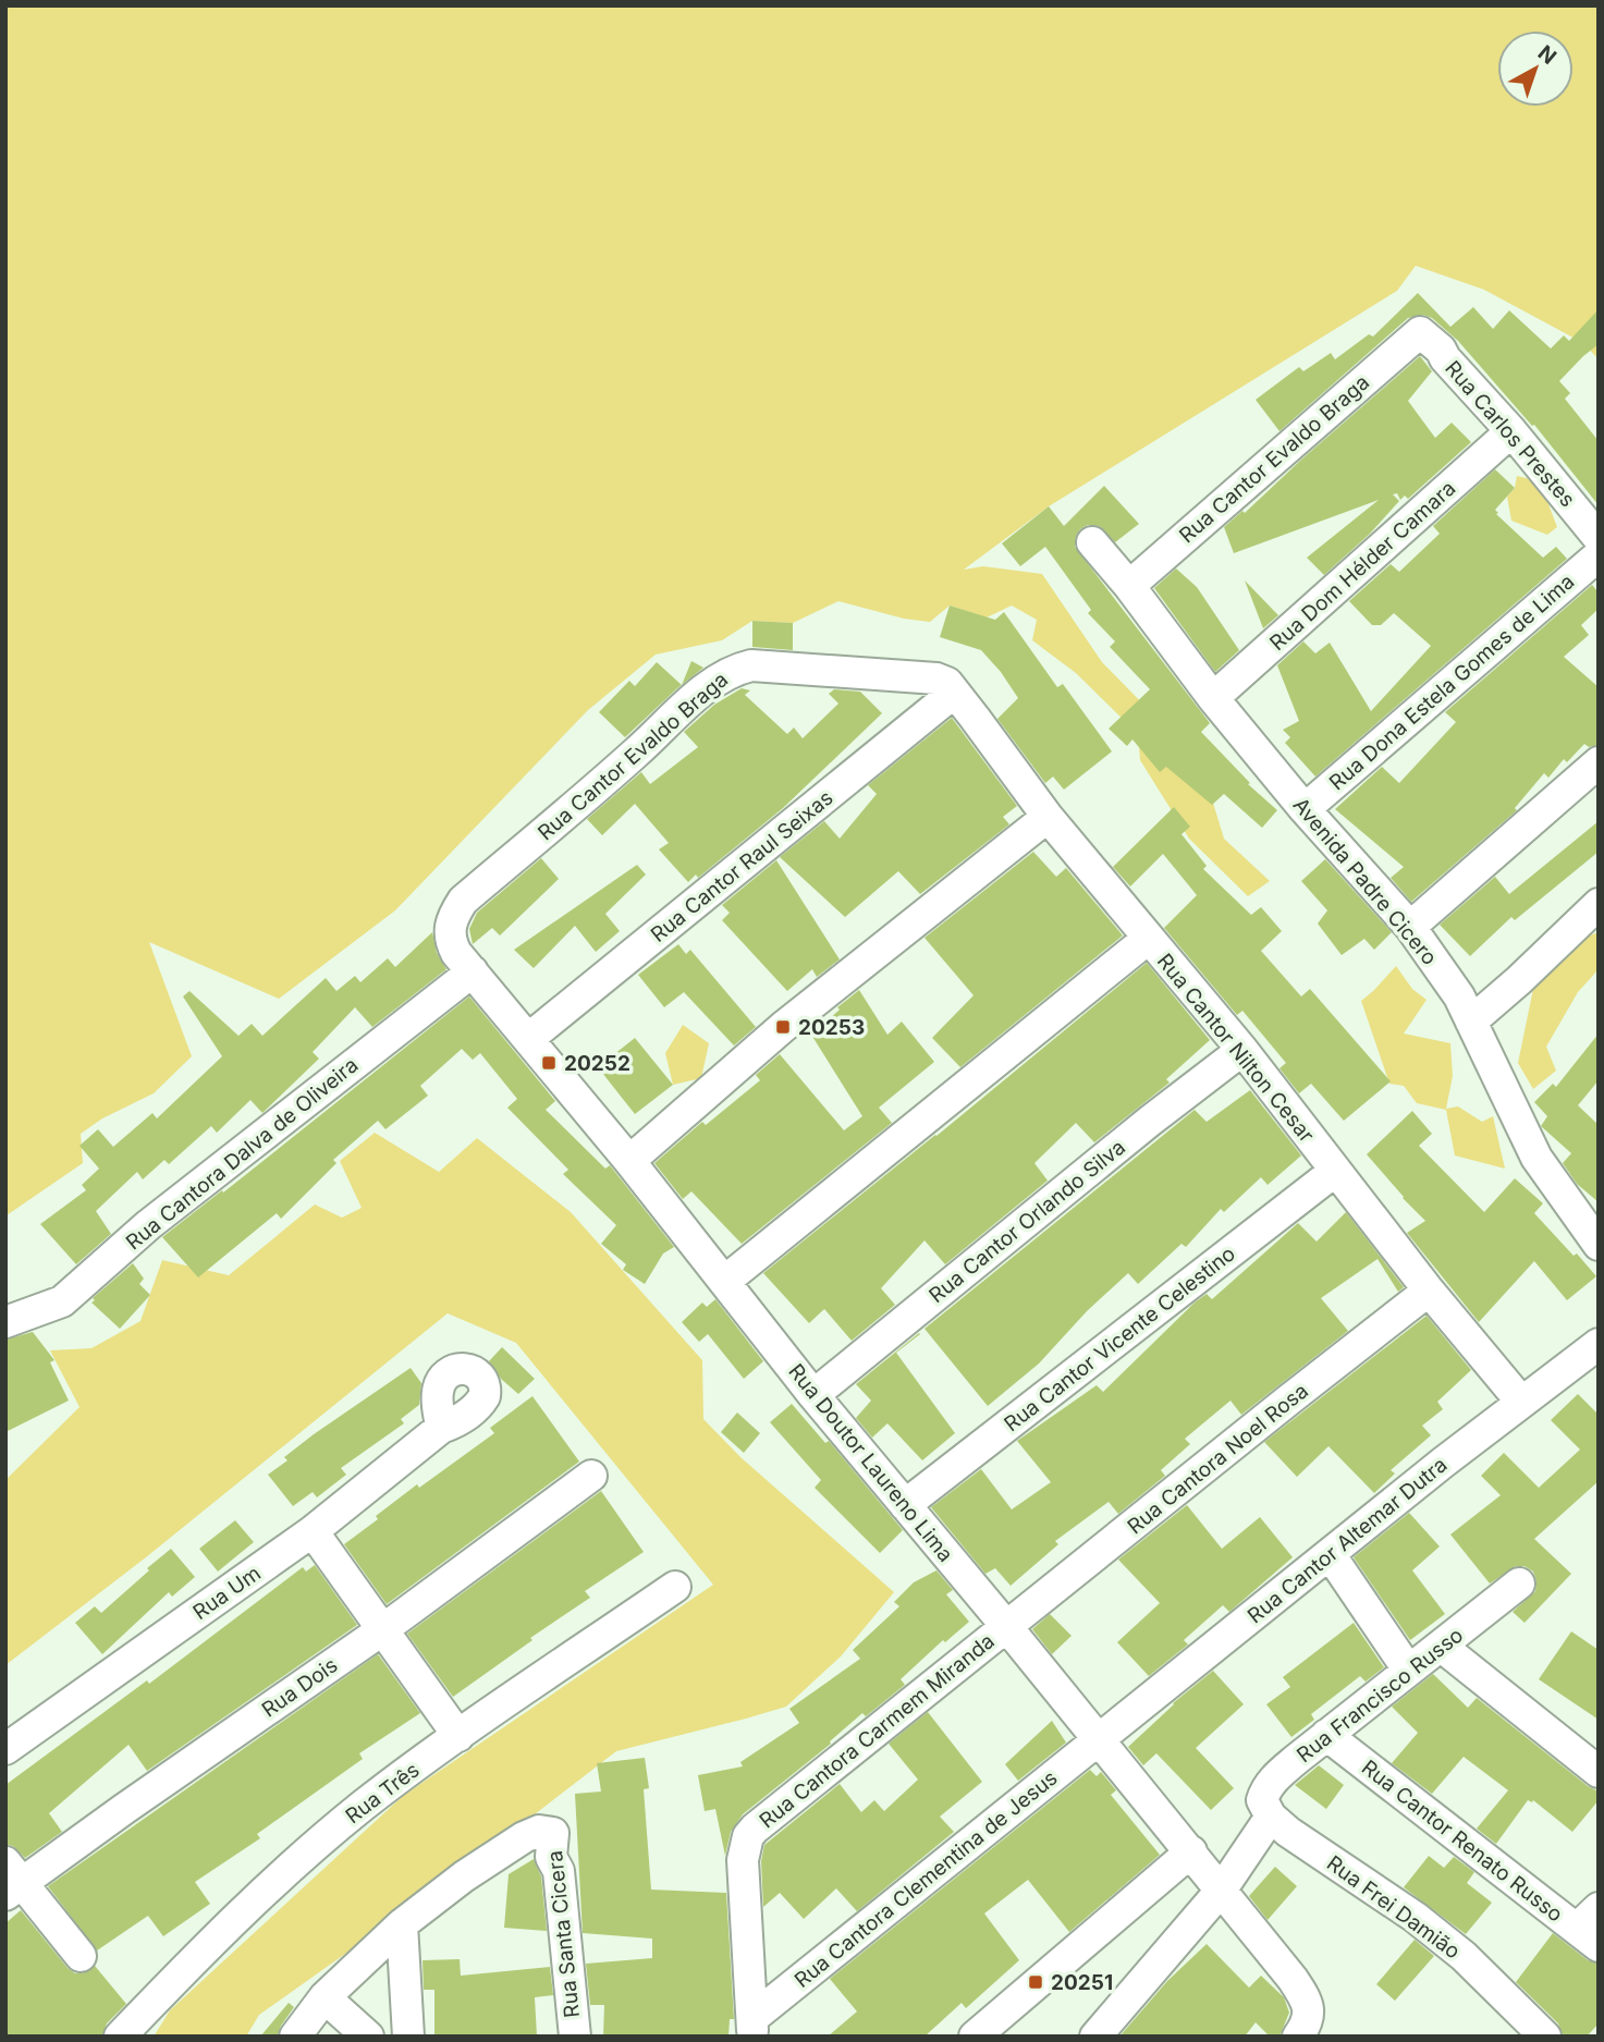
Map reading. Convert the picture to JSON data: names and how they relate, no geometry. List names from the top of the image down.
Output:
{
  "streets": {
    "street": [
      "Rua Carlos Prestes",
      "Rua Cantor Evaldo Braga",
      "Rua Dom Hélder Camara",
      "Rua Dona Estela Gomes de Lima",
      "Rua Cantor Raul Seixas",
      "Avenida Padre Cicero",
      "Rua Cantor Nilton Cesar",
      "Rua Cantora Dalva de Oliveira",
      "Rua Cantor Orlando Silva",
      "Rua Cantor Vicente Celestino",
      "Rua Cantora Noel Rosa",
      "Rua Doutor Laureno Lima",
      "Rua Cantor Altemar Dutra",
      "Rua Um",
      "Rua Dois",
      "Rua Francisco Russo",
      "Rua Cantora Carmem Miranda",
      "Rua Três",
      "Rua Cantor Renato Russo",
      "Rua Cantora Clementina de Jesus",
      "Rua Frei Damião",
      "Rua Santa Cicera"
    ]
  },
  "crossings": [
    ["Rua Carlos Prestes", "Rua Cantor Evaldo Braga"],
    ["Rua Carlos Prestes", "Rua Dom Hélder Camara"],
    ["Rua Cantor Evaldo Braga", "Rua Cantor Raul Seixas"],
    ["Rua Cantor Evaldo Braga", "Avenida Padre Cicero"],
    ["Rua Cantor Evaldo Braga", "Rua Cantor Nilton Cesar"],
    ["Rua Cantor Evaldo Braga", "Rua Doutor Laureno Lima"],
    ["Rua Dom Hélder Camara", "Avenida Padre Cicero"],
    ["Rua Dona Estela Gomes de Lima", "Avenida Padre Cicero"],
    ["Rua Cantor Raul Seixas", "Rua Cantor Nilton Cesar"],
    ["Rua Cantor Raul Seixas", "Rua Doutor Laureno Lima"],
    ["Rua Cantor Nilton Cesar", "Rua Cantor Orlando Silva"],
    ["Rua Cantor Nilton Cesar", "Rua Cantor Vicente Celestino"],
    ["Rua Cantor Nilton Cesar", "Rua Cantora Noel Rosa"],
    ["Rua Cantor Nilton Cesar", "Rua Cantor Altemar Dutra"],
    ["Rua Cantora Dalva de Oliveira", "Rua Doutor Laureno Lima"],
    ["Rua Cantor Orlando Silva", "Rua Doutor Laureno Lima"],
    ["Rua Cantor Vicente Celestino", "Rua Doutor Laureno Lima"],
    ["Rua Cantora Noel Rosa", "Rua Doutor Laureno Lima"],
    ["Rua Cantora Noel Rosa", "Rua Cantora Carmem Miranda"],
    ["Rua Doutor Laureno Lima", "Rua Cantor Altemar Dutra"],
    ["Rua Doutor Laureno Lima", "Rua Cantora Carmem Miranda"],
    ["Rua Doutor Laureno Lima", "Rua Cantora Clementina de Jesus"],
    ["Rua Cantor Altemar Dutra", "Rua Cantora Clementina de Jesus"],
    ["Rua Francisco Russo", "Rua Cantor Renato Russo"],
    ["Rua Francisco Russo", "Rua Frei Damião"],
    ["Rua Cantora Carmem Miranda", "Rua Cantora Clementina de Jesus"]
  ],
  "places": {
    "transit": ["20253", "20252", "20251"]
  },
  "north": "top right"
}
